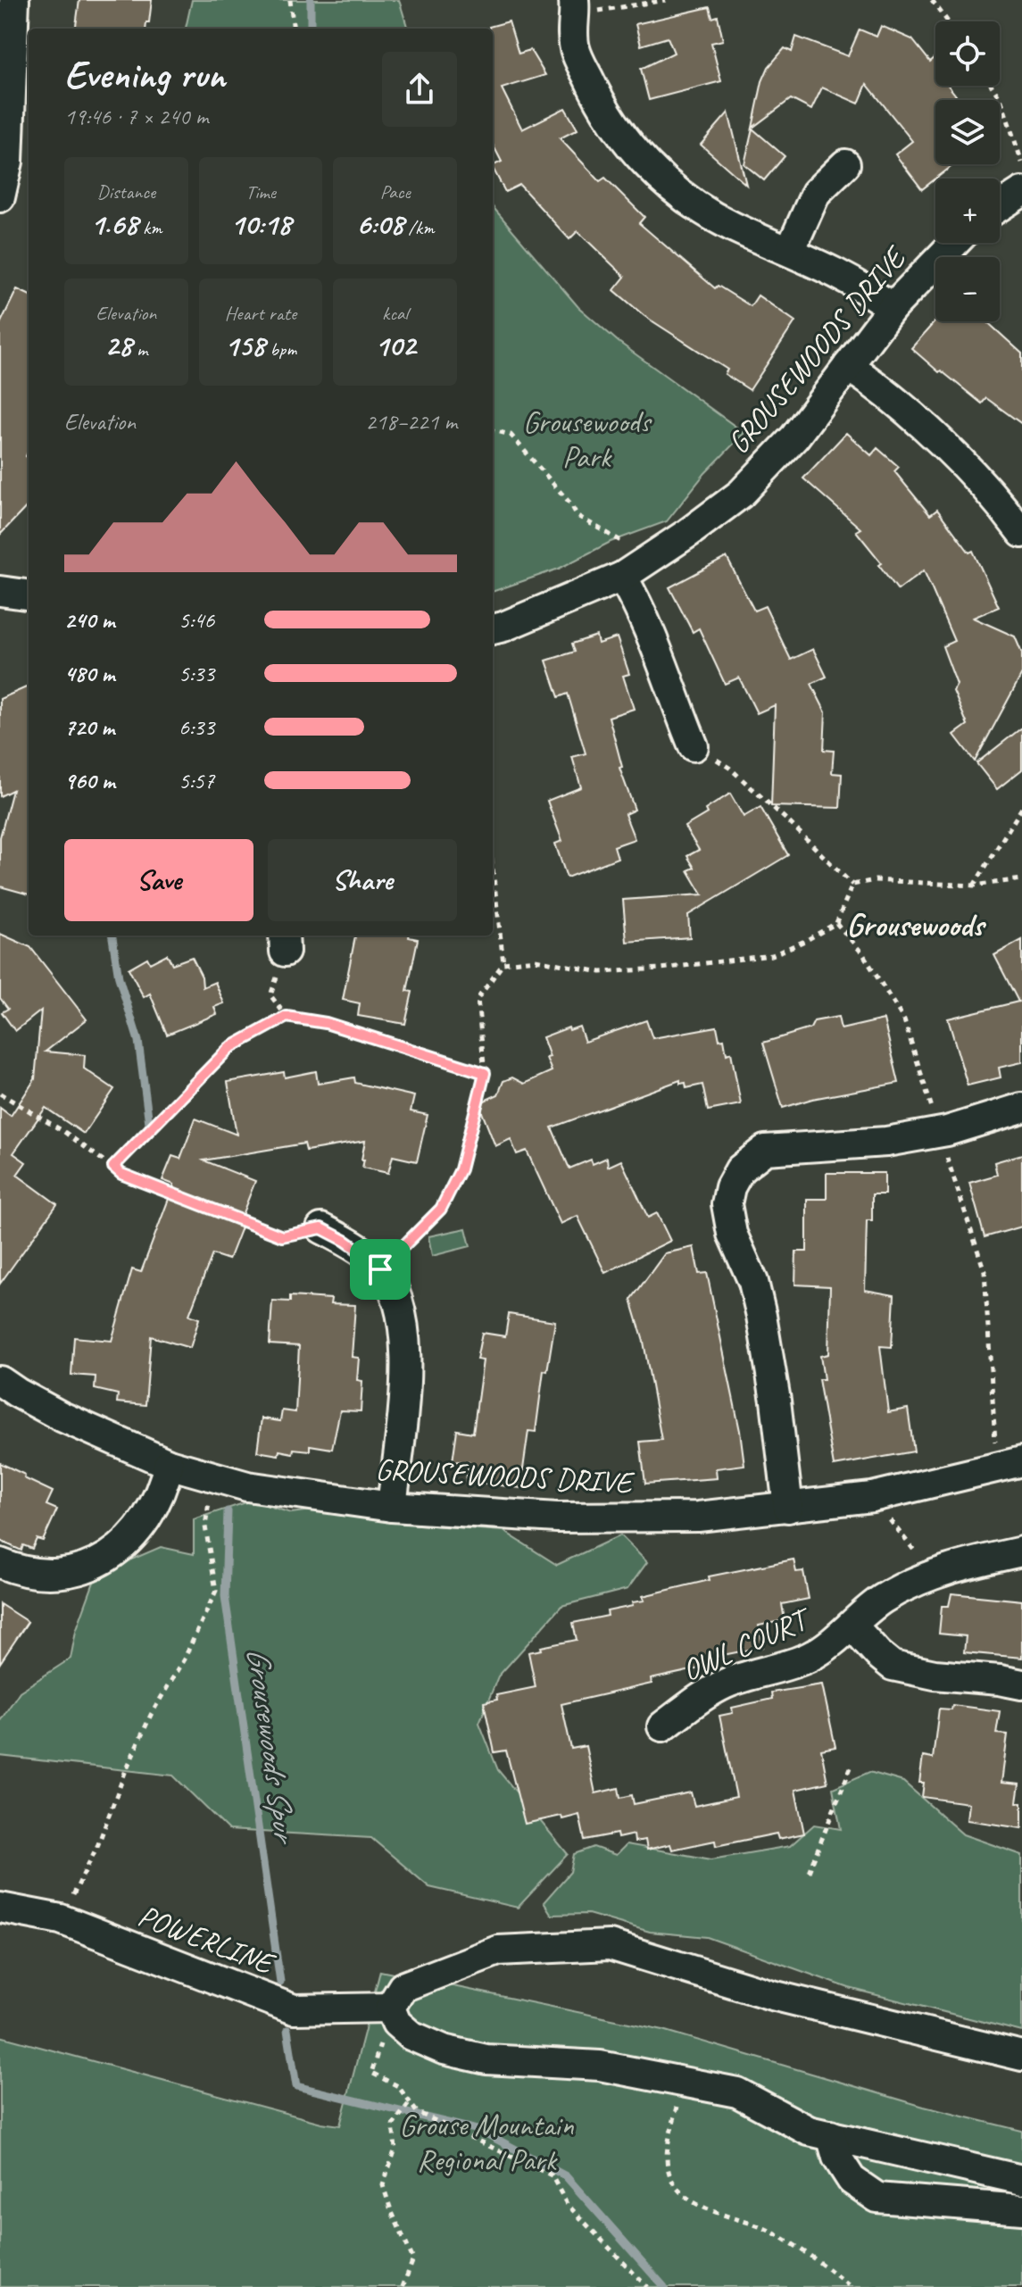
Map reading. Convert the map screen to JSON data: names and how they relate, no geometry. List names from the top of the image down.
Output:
{
  "streets": {
    "street": ["GROUSEWOODS DRIVE", "OWL COURT", "POWERLINE"]
  },
  "districts": ["Grousewoods"],
  "water": ["Grousewoods Spur"],
  "parks": ["Grousewoods Park", "Grouse Mountain Regional Park"],
  "page": {
    "map_buttons": ["+", "−"],
    "heading": ["Evening run", "19:46 · 7 × 240 m"],
    "stats": [
      ["Distance", "1.68 km"],
      ["Time", "10:18"],
      ["Pace", "6:08 /km"],
      ["Elevation", "28 m"],
      ["Heart rate", "158 bpm"],
      ["kcal", "102"]
    ],
    "chart": ["Elevation", "218–221 m"],
    "list": [
      {
        "name": "240 m",
        "note": "5:46"
      },
      {
        "name": "480 m",
        "note": "5:33"
      },
      {
        "name": "720 m",
        "note": "6:33"
      },
      {
        "name": "960 m",
        "note": "5:57"
      }
    ],
    "buttons": ["Save", "Share"]
  }
}
